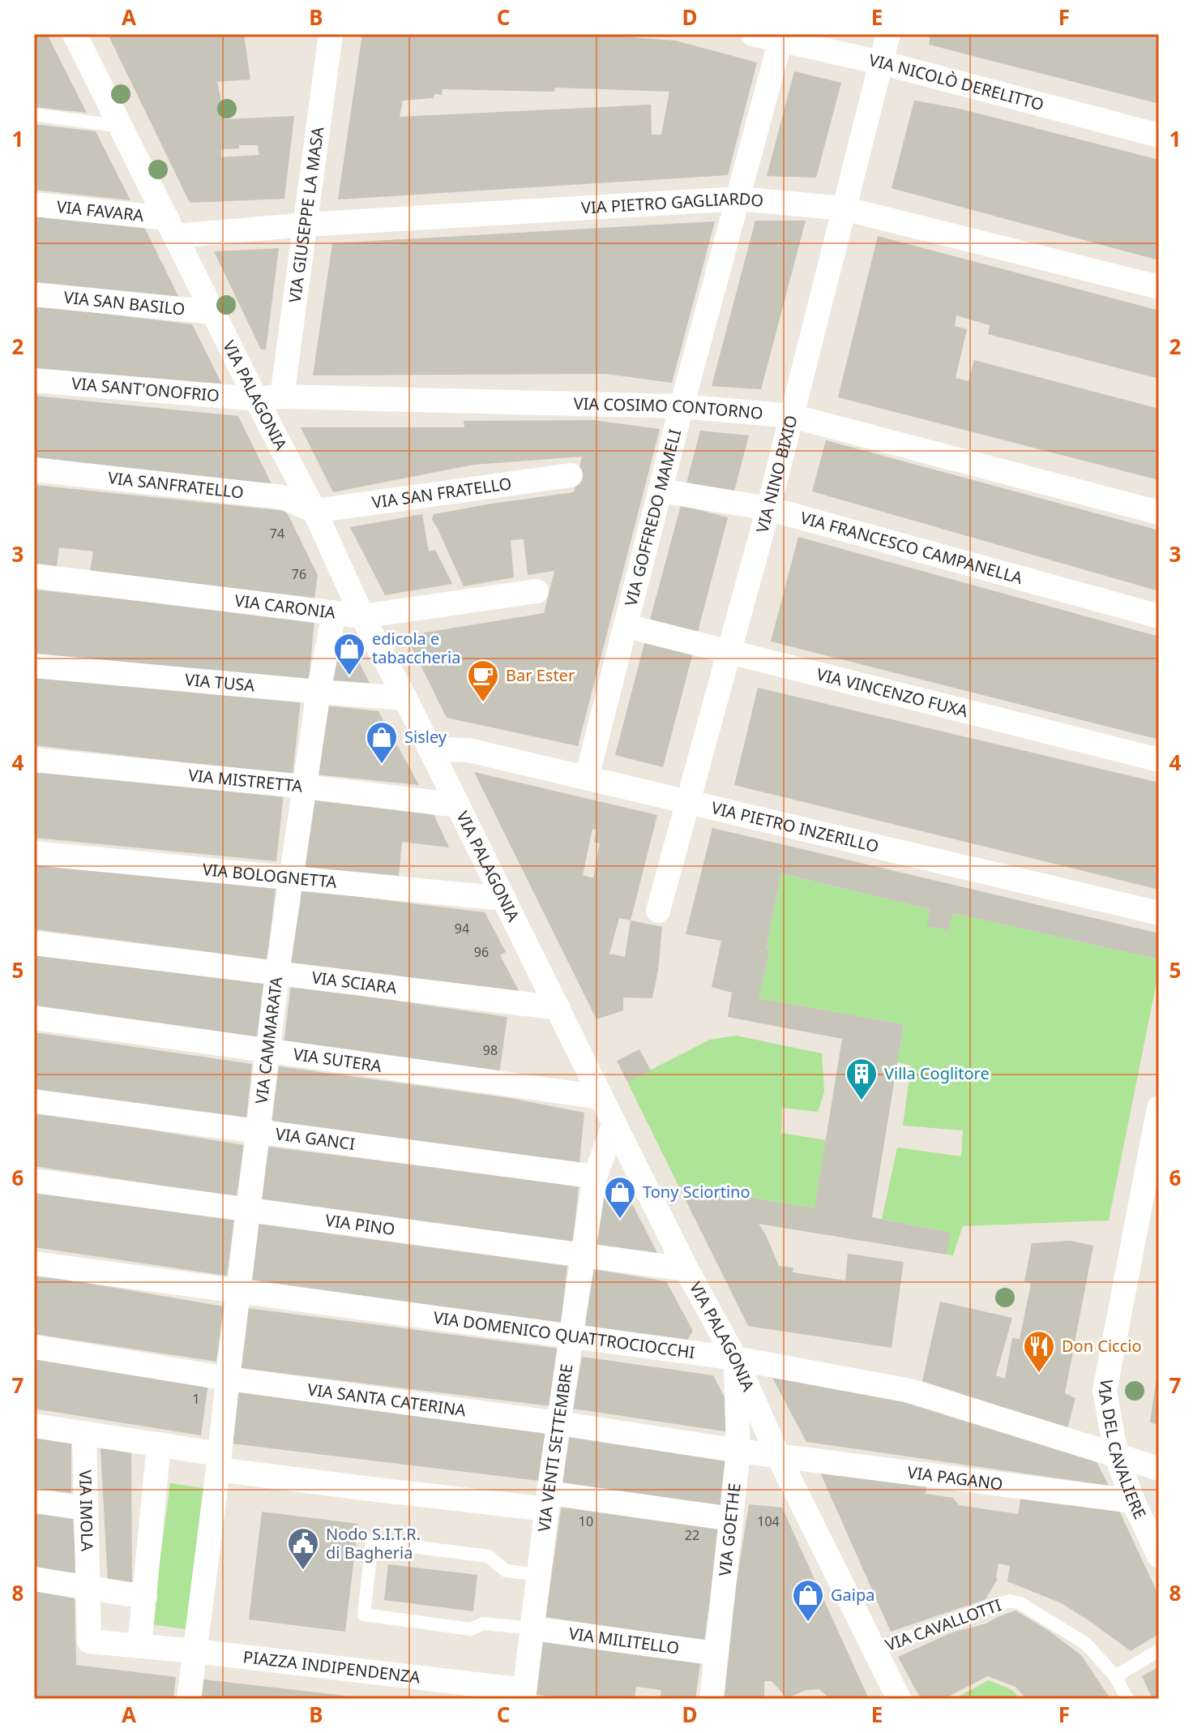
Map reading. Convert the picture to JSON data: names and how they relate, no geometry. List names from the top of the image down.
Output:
{
  "streets": {
    "street": [
      "VIA NICOLÒ DERELITTO",
      "VIA PIETRO GAGLIARDO",
      "VIA FAVARA",
      "VIA GIUSEPPE LA MASA",
      "VIA SAN BASILO",
      "VIA SANT'ONOFRIO",
      "VIA PALAGONIA",
      "VIA COSIMO CONTORNO",
      "VIA NINO BIXIO",
      "VIA SANFRATELLO",
      "VIA SAN FRATELLO",
      "VIA GOFFREDO MAMELI",
      "VIA FRANCESCO CAMPANELLA",
      "VIA CARONIA",
      "VIA TUSA",
      "VIA VINCENZO FUXA",
      "VIA MISTRETTA",
      "VIA PIETRO INZERILLO",
      "VIA BOLOGNETTA",
      "VIA SCIARA",
      "VIA CAMMARATA",
      "VIA SUTERA",
      "VIA GANCI",
      "VIA PINO",
      "VIA DOMENICO QUATTROCIOCCHI",
      "VIA SANTA CATERINA",
      "VIA DEL CAVALIERE",
      "VIA VENTI SETTEMBRE",
      "VIA PAGANO",
      "VIA IMOLA",
      "VIA GOETHE",
      "VIA MILITELLO",
      "PIAZZA INDIPENDENZA"
    ],
    "lane": ["VIA CAVALLOTTI"]
  },
  "crossings": [
    ["VIA NICOLÒ DERELITTO", "VIA NINO BIXIO"],
    ["VIA NICOLÒ DERELITTO", "VIA GOFFREDO MAMELI"],
    ["VIA PIETRO GAGLIARDO", "VIA FAVARA"],
    ["VIA PIETRO GAGLIARDO", "VIA GIUSEPPE LA MASA"],
    ["VIA PIETRO GAGLIARDO", "VIA PALAGONIA"],
    ["VIA PIETRO GAGLIARDO", "VIA NINO BIXIO"],
    ["VIA PIETRO GAGLIARDO", "VIA GOFFREDO MAMELI"],
    ["VIA FAVARA", "VIA PALAGONIA"],
    ["VIA GIUSEPPE LA MASA", "VIA SANT'ONOFRIO"],
    ["VIA GIUSEPPE LA MASA", "VIA COSIMO CONTORNO"],
    ["VIA SAN BASILO", "VIA PALAGONIA"],
    ["VIA SANT'ONOFRIO", "VIA PALAGONIA"],
    ["VIA SANT'ONOFRIO", "VIA COSIMO CONTORNO"],
    ["VIA PALAGONIA", "VIA SANFRATELLO"],
    ["VIA PALAGONIA", "VIA SAN FRATELLO"],
    ["VIA PALAGONIA", "VIA CARONIA"],
    ["VIA PALAGONIA", "VIA TUSA"],
    ["VIA PALAGONIA", "VIA MISTRETTA"],
    ["VIA PALAGONIA", "VIA PIETRO INZERILLO"],
    ["VIA PALAGONIA", "VIA BOLOGNETTA"],
    ["VIA PALAGONIA", "VIA SCIARA"],
    ["VIA PALAGONIA", "VIA SUTERA"],
    ["VIA PALAGONIA", "VIA PINO"],
    ["VIA PALAGONIA", "VIA DOMENICO QUATTROCIOCCHI"],
    ["VIA PALAGONIA", "VIA VENTI SETTEMBRE"],
    ["VIA PALAGONIA", "VIA PAGANO"],
    ["VIA PALAGONIA", "VIA GOETHE"],
    ["VIA PALAGONIA", "VIA CAVALLOTTI"],
    ["VIA COSIMO CONTORNO", "VIA NINO BIXIO"],
    ["VIA COSIMO CONTORNO", "VIA GOFFREDO MAMELI"],
    ["VIA NINO BIXIO", "VIA FRANCESCO CAMPANELLA"],
    ["VIA NINO BIXIO", "VIA VINCENZO FUXA"],
    ["VIA NINO BIXIO", "VIA PIETRO INZERILLO"],
    ["VIA SANFRATELLO", "VIA SAN FRATELLO"],
    ["VIA GOFFREDO MAMELI", "VIA FRANCESCO CAMPANELLA"],
    ["VIA GOFFREDO MAMELI", "VIA VINCENZO FUXA"],
    ["VIA GOFFREDO MAMELI", "VIA PIETRO INZERILLO"],
    ["VIA CARONIA", "VIA CAMMARATA"],
    ["VIA TUSA", "VIA CAMMARATA"],
    ["VIA MISTRETTA", "VIA CAMMARATA"],
    ["VIA BOLOGNETTA", "VIA CAMMARATA"],
    ["VIA SCIARA", "VIA CAMMARATA"],
    ["VIA CAMMARATA", "VIA SUTERA"],
    ["VIA CAMMARATA", "VIA GANCI"],
    ["VIA CAMMARATA", "VIA PINO"],
    ["VIA CAMMARATA", "VIA DOMENICO QUATTROCIOCCHI"],
    ["VIA CAMMARATA", "VIA SANTA CATERINA"],
    ["VIA CAMMARATA", "PIAZZA INDIPENDENZA"],
    ["VIA GANCI", "VIA VENTI SETTEMBRE"],
    ["VIA PINO", "VIA VENTI SETTEMBRE"],
    ["VIA DOMENICO QUATTROCIOCCHI", "VIA DEL CAVALIERE"],
    ["VIA DOMENICO QUATTROCIOCCHI", "VIA VENTI SETTEMBRE"],
    ["VIA DOMENICO QUATTROCIOCCHI", "VIA GOETHE"],
    ["VIA SANTA CATERINA", "VIA VENTI SETTEMBRE"],
    ["VIA SANTA CATERINA", "VIA PAGANO"],
    ["VIA SANTA CATERINA", "VIA GOETHE"],
    ["VIA DEL CAVALIERE", "VIA PAGANO"],
    ["VIA VENTI SETTEMBRE", "VIA MILITELLO"],
    ["VIA VENTI SETTEMBRE", "PIAZZA INDIPENDENZA"],
    ["VIA PAGANO", "VIA GOETHE"],
    ["VIA IMOLA", "PIAZZA INDIPENDENZA"],
    ["VIA GOETHE", "VIA MILITELLO"]
  ],
  "places": {
    "shop": [
      "edicola e tabaccheria",
      "Sisley",
      "Tony Sciortino",
      "Gaipa"
    ],
    "cafe": ["Bar Ester"],
    "building": ["Villa Coglitore"],
    "restaurant": ["Don Ciccio"],
    "public building": ["Nodo S.I.T.R. di Bagheria"]
  },
  "house_numbers": [
    "74",
    "76",
    "94",
    "96",
    "98",
    "1",
    "10",
    "104",
    "22"
  ],
  "grid": {
    "columns": [
      "A",
      "B",
      "C",
      "D",
      "E",
      "F"
    ],
    "rows": [
      "1",
      "2",
      "3",
      "4",
      "5",
      "6",
      "7",
      "8"
    ]
  }
}
